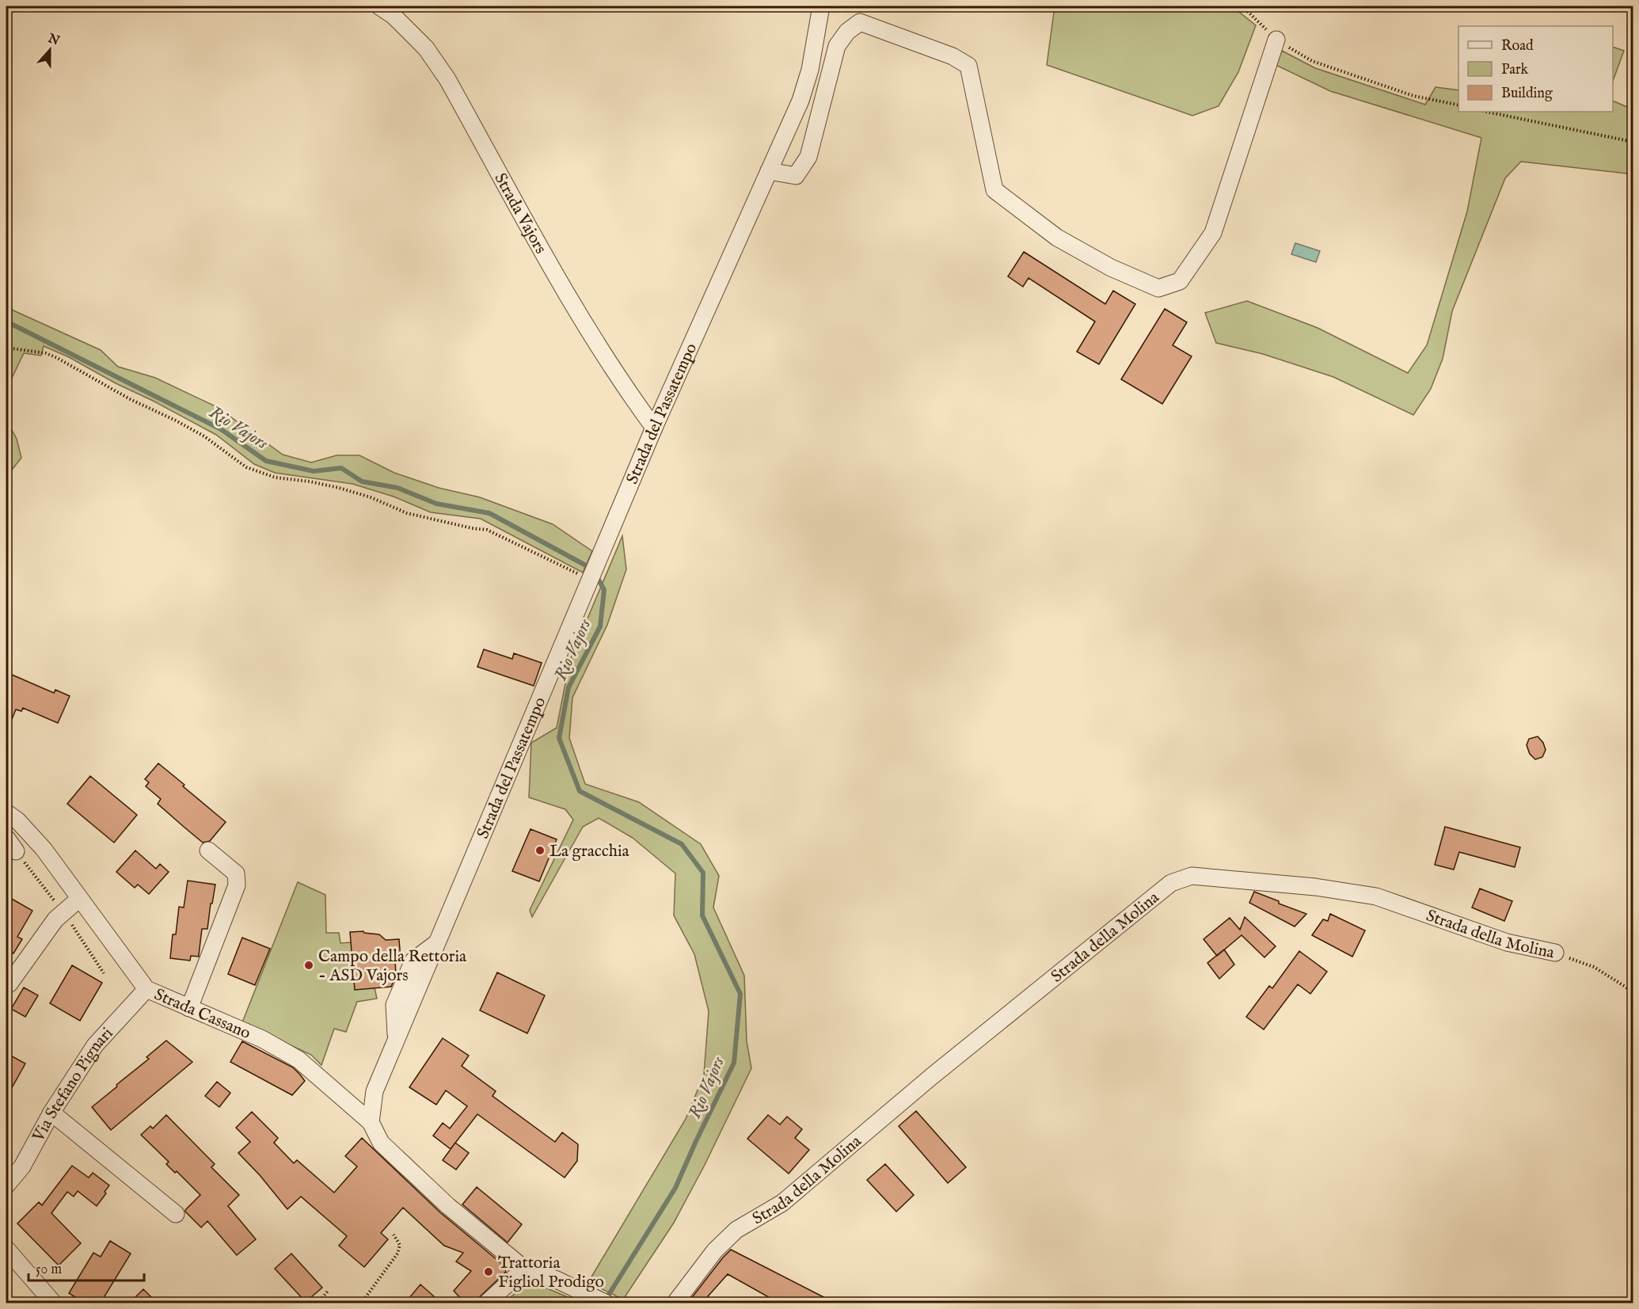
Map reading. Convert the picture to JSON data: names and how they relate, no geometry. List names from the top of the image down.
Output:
{
  "streets": {
    "street": [
      "Strada Vajors",
      "Strada del Passatempo",
      "Strada della Molina",
      "Strada Cassano",
      "Via Stefano Pignari"
    ]
  },
  "crossings": [
    ["Strada Vajors", "Strada del Passatempo"],
    ["Strada del Passatempo", "Strada Cassano"],
    ["Strada Cassano", "Via Stefano Pignari"]
  ],
  "water": ["Rio Vajors"],
  "places": ["La gracchia", "Campo della Rettoria - ASD Vajors", "Trattoria Figliol Prodigo"],
  "legend": ["Road", "Park", "Building"],
  "scale_bar": "50 m",
  "north": "top"
}
